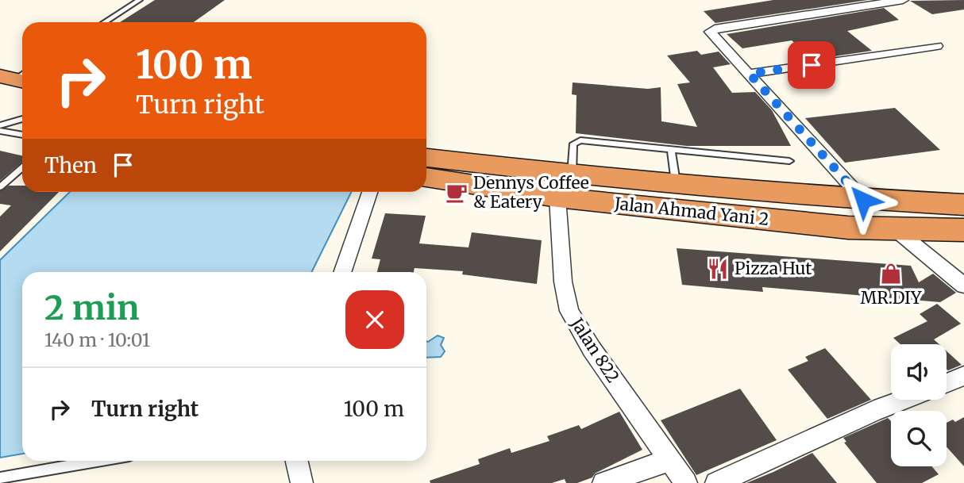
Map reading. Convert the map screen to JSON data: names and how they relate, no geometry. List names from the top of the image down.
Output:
{
  "streets": {
    "highway": ["Jalan Ahmad Yani 2"],
    "street": ["Jalan 822"]
  },
  "crossings": [
    ["Jalan Ahmad Yani 2", "Jalan 822"]
  ],
  "places": {
    "cafe": ["Dennys Coffee & Eatery"],
    "restaurant": ["Pizza Hut"],
    "shop": ["MR.DIY"]
  },
  "page": {
    "turn": ["100 m", "Turn right"],
    "then": "Then",
    "heading": ["2 min", "140 m · 10:01"],
    "list": [
      {
        "name": "Turn right",
        "value": "100 m"
      }
    ]
  }
}
